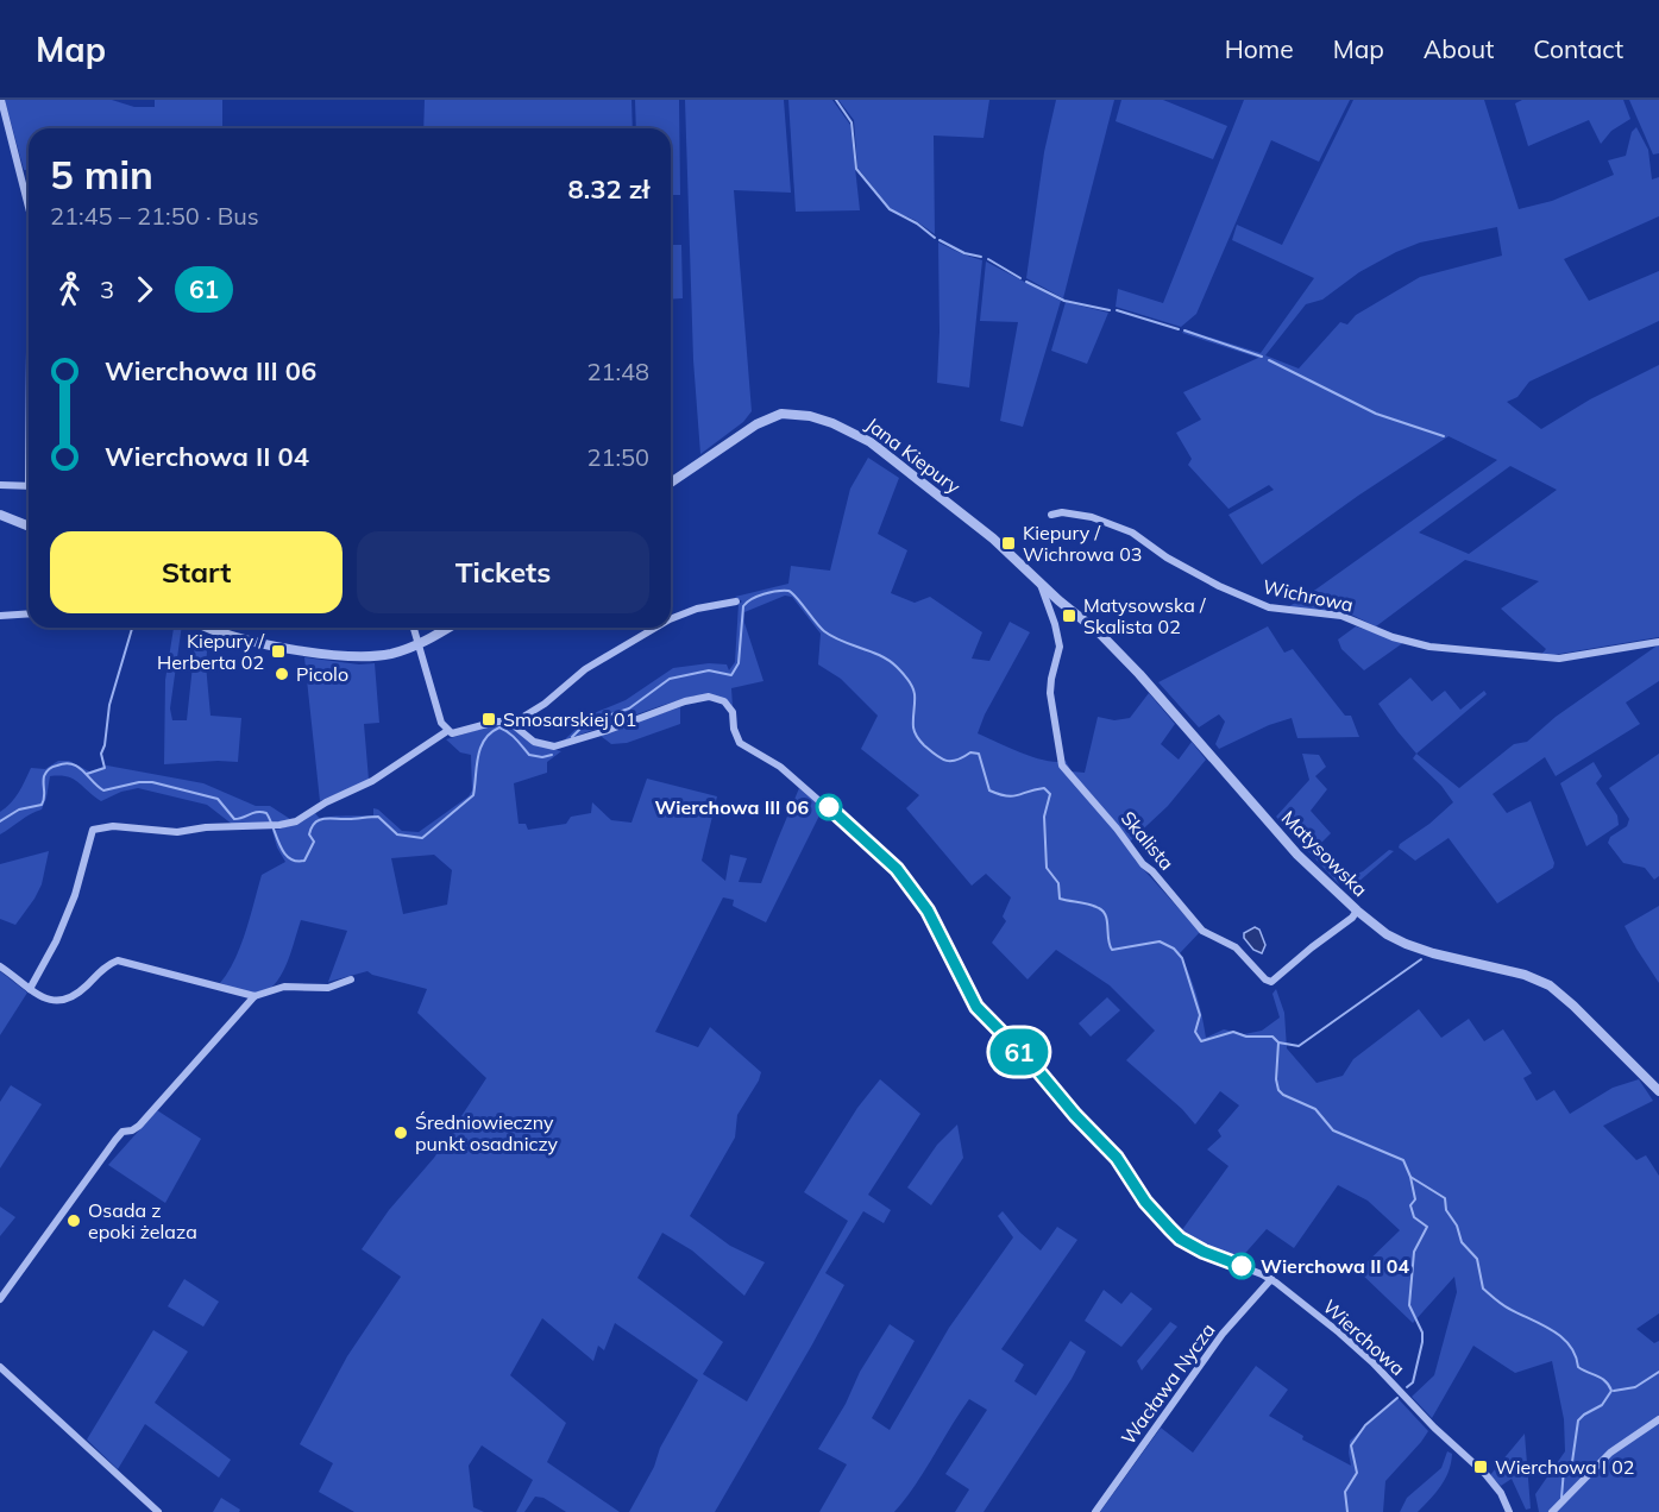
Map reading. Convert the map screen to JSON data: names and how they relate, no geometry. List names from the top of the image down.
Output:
{
  "streets": {
    "street": [
      "Jana Kiepury",
      "Wichrowa",
      "Skalista",
      "Matysowska",
      "Wierchowa",
      "Wacława Nycza"
    ]
  },
  "crossings": [
    ["Jana Kiepury", "Matysowska"],
    ["Skalista", "Matysowska"],
    ["Wierchowa", "Wacława Nycza"]
  ],
  "places": {
    "transit": [
      "Kiepury / Wichrowa 03",
      "Matysowska / Skalista 02",
      "Kiepury / Herberta 02",
      "Smosarskiej 01",
      "Wierchowa I 02"
    ],
    "other": [
      "Picolo",
      "Wierchowa III 06",
      "Średniowieczny punkt osadniczy",
      "Osada z epoki żelaza",
      "Wierchowa II 04"
    ]
  },
  "lines": ["bus line 61"],
  "page": {
    "header": "Map",
    "nav": [
      "Home",
      "Map",
      "About",
      "Contact"
    ],
    "on_map": "61",
    "heading": ["5 min", "21:45 – 21:50 · Bus", "8.32 zł"],
    "legs": ["3", "61"],
    "list": [
      {
        "name": "Wierchowa III 06",
        "value": "21:48"
      },
      {
        "name": "Wierchowa II 04",
        "value": "21:50"
      }
    ],
    "buttons": ["Start", "Tickets"]
  }
}
